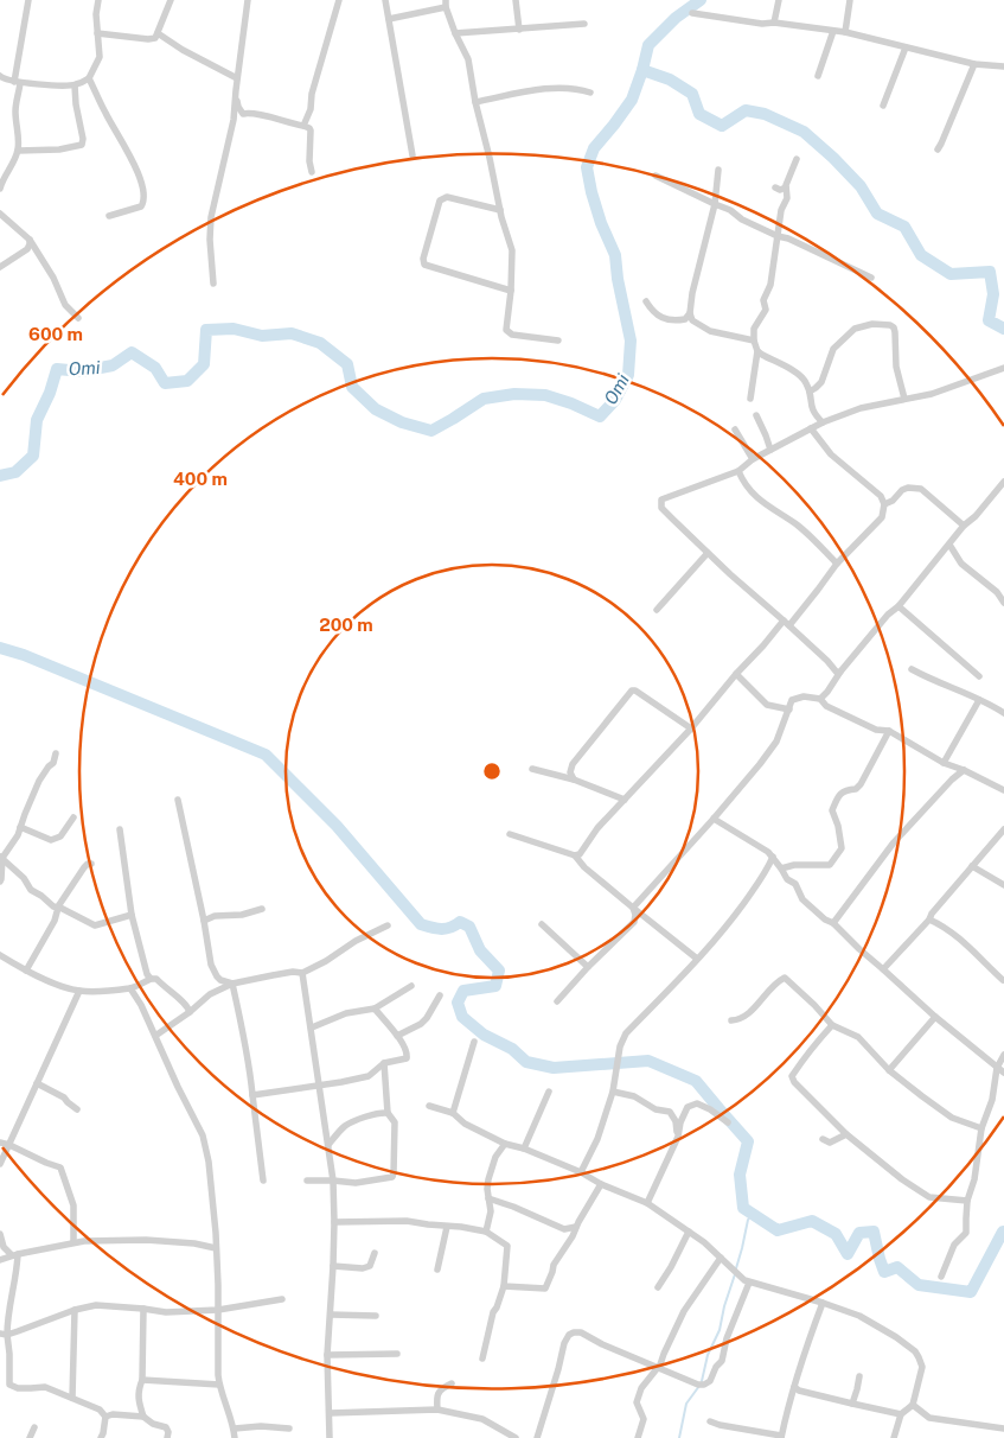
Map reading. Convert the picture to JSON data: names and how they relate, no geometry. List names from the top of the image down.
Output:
{
  "water": ["Omi"],
  "rings": ["600 m", "400 m", "200 m"]
}
